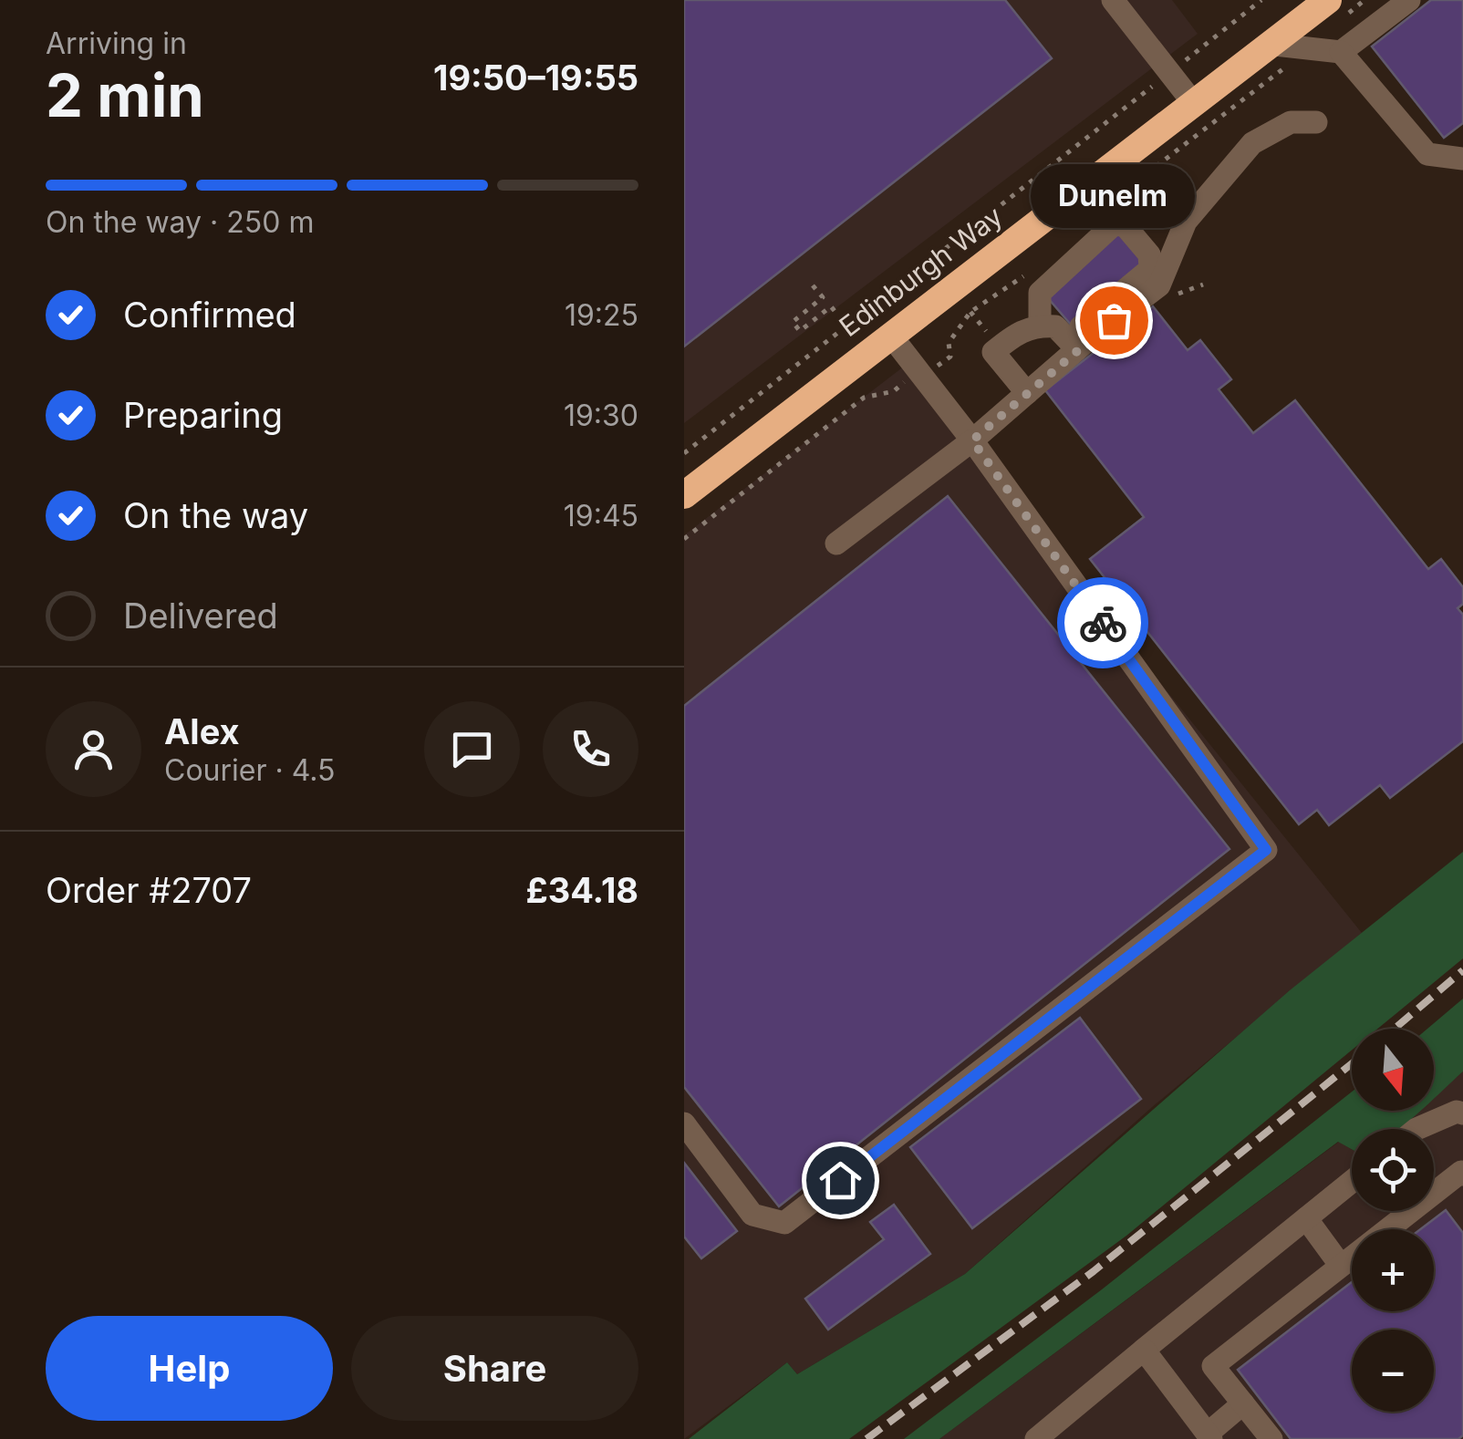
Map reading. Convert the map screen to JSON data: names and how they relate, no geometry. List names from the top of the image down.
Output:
{
  "streets": {
    "highway": ["Edinburgh Way"]
  },
  "places": ["Dunelm"],
  "north": "bottom",
  "page": {
    "heading": ["2 min", "Arriving in", "19:50–19:55"],
    "panel": [
      "Alex",
      "Courier · 4.5",
      "Order #2707",
      "£34.18"
    ],
    "bar": "On the way · 250 m",
    "bubble": "Dunelm",
    "list": [
      ["Confirmed", "19:25"],
      ["Preparing", "19:30"],
      ["On the way", "19:45"],
      "Delivered"
    ],
    "map_buttons": ["+", "−"],
    "buttons": ["Help", "Share"]
  }
}
